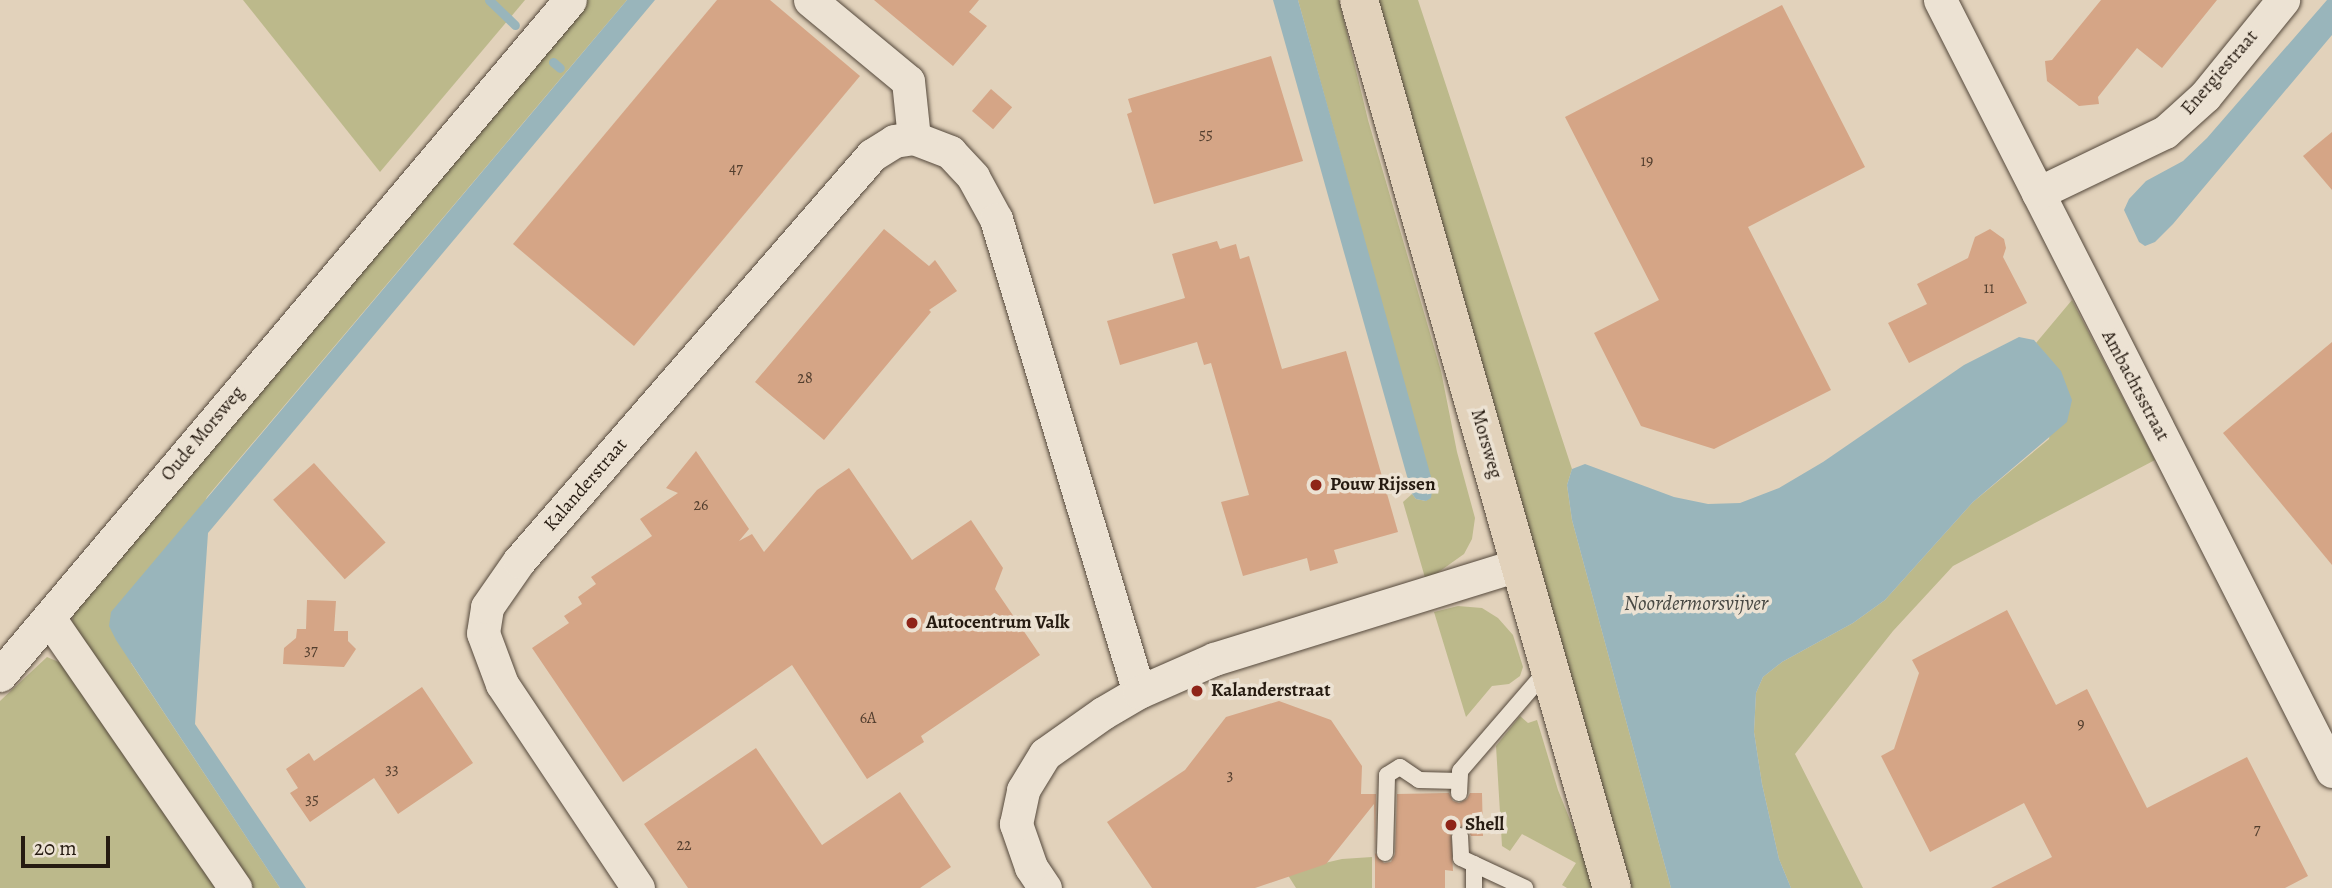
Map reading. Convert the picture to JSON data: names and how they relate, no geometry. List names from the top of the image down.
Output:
{
  "streets": {
    "main road": ["Morsweg"],
    "street": [
      "Energiestraat",
      "Ambachtsstraat",
      "Oude Morsweg",
      "Kalanderstraat"
    ]
  },
  "crossings": [
    ["Energiestraat", "Ambachtsstraat"]
  ],
  "water": ["Noordermorsvijver"],
  "places": [
    "Pouw Rijssen",
    "Autocentrum Valk",
    "Kalanderstraat",
    "Shell"
  ],
  "house_numbers": [
    "55",
    "19",
    "47",
    "11",
    "28",
    "26",
    "37",
    "6A",
    "9",
    "33",
    "3",
    "35",
    "7",
    "22"
  ],
  "scale_bar": "20 m"
}
